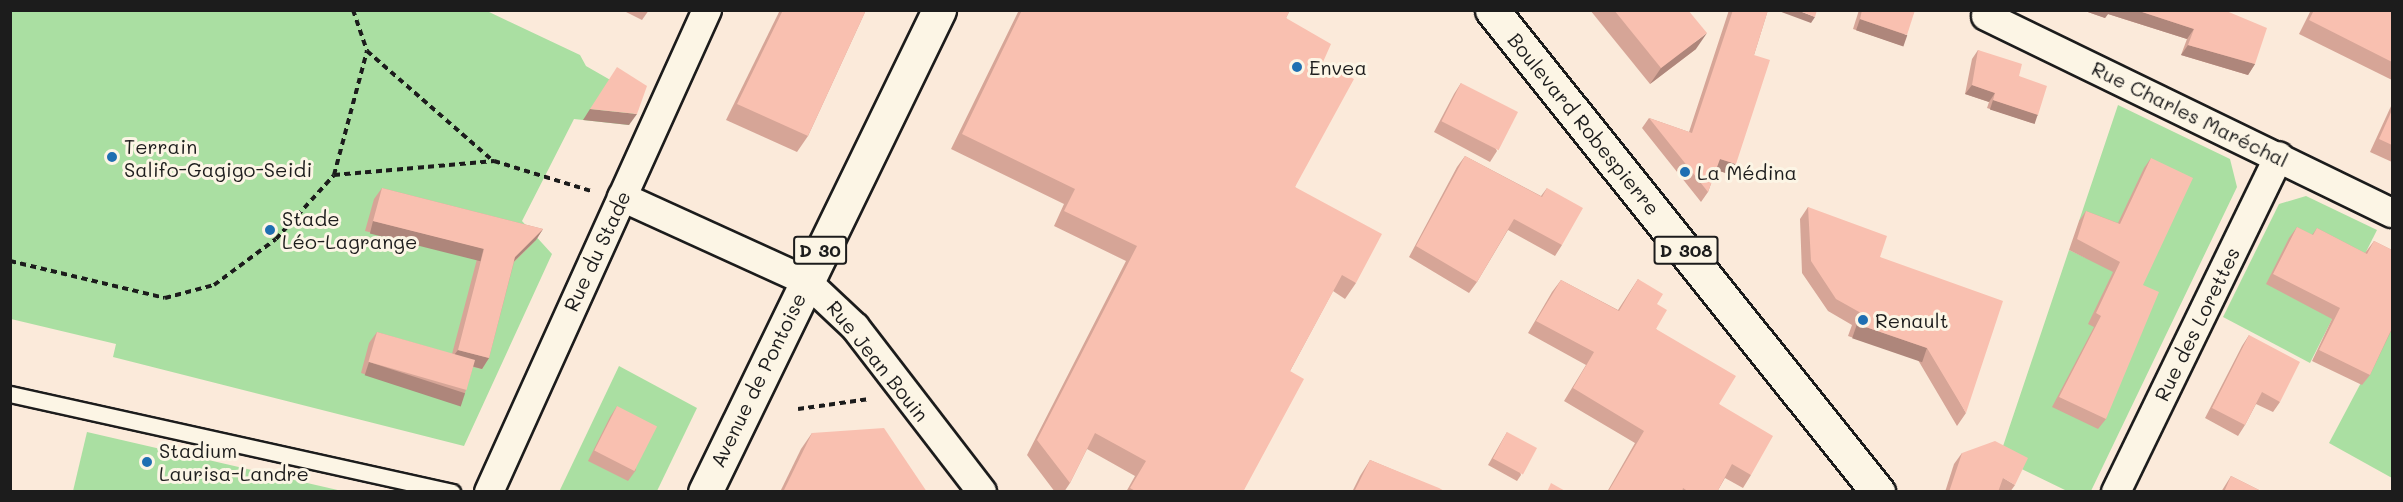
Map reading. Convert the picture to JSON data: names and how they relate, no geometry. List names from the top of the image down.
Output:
{
  "streets": {
    "main road": [
      "Boulevard Robespierre",
      "D 30",
      "D 308",
      "Avenue de Pontoise"
    ],
    "street": [
      "Rue Charles Maréchal",
      "Rue du Stade",
      "Rue des Lorettes",
      "Rue Jean Bouin"
    ]
  },
  "crossings": [
    ["Rue Charles Maréchal", "Rue des Lorettes"],
    ["Rue du Stade", "Rue Jean Bouin"],
    ["Rue Jean Bouin", "Avenue de Pontoise"]
  ],
  "places": [
    "Envea",
    "Terrain Salifo-Gagigo-Seidi",
    "La Médina",
    "Stade Léo-Lagrange",
    "Renault",
    "Stadium Laurisa-Landre"
  ]
}
